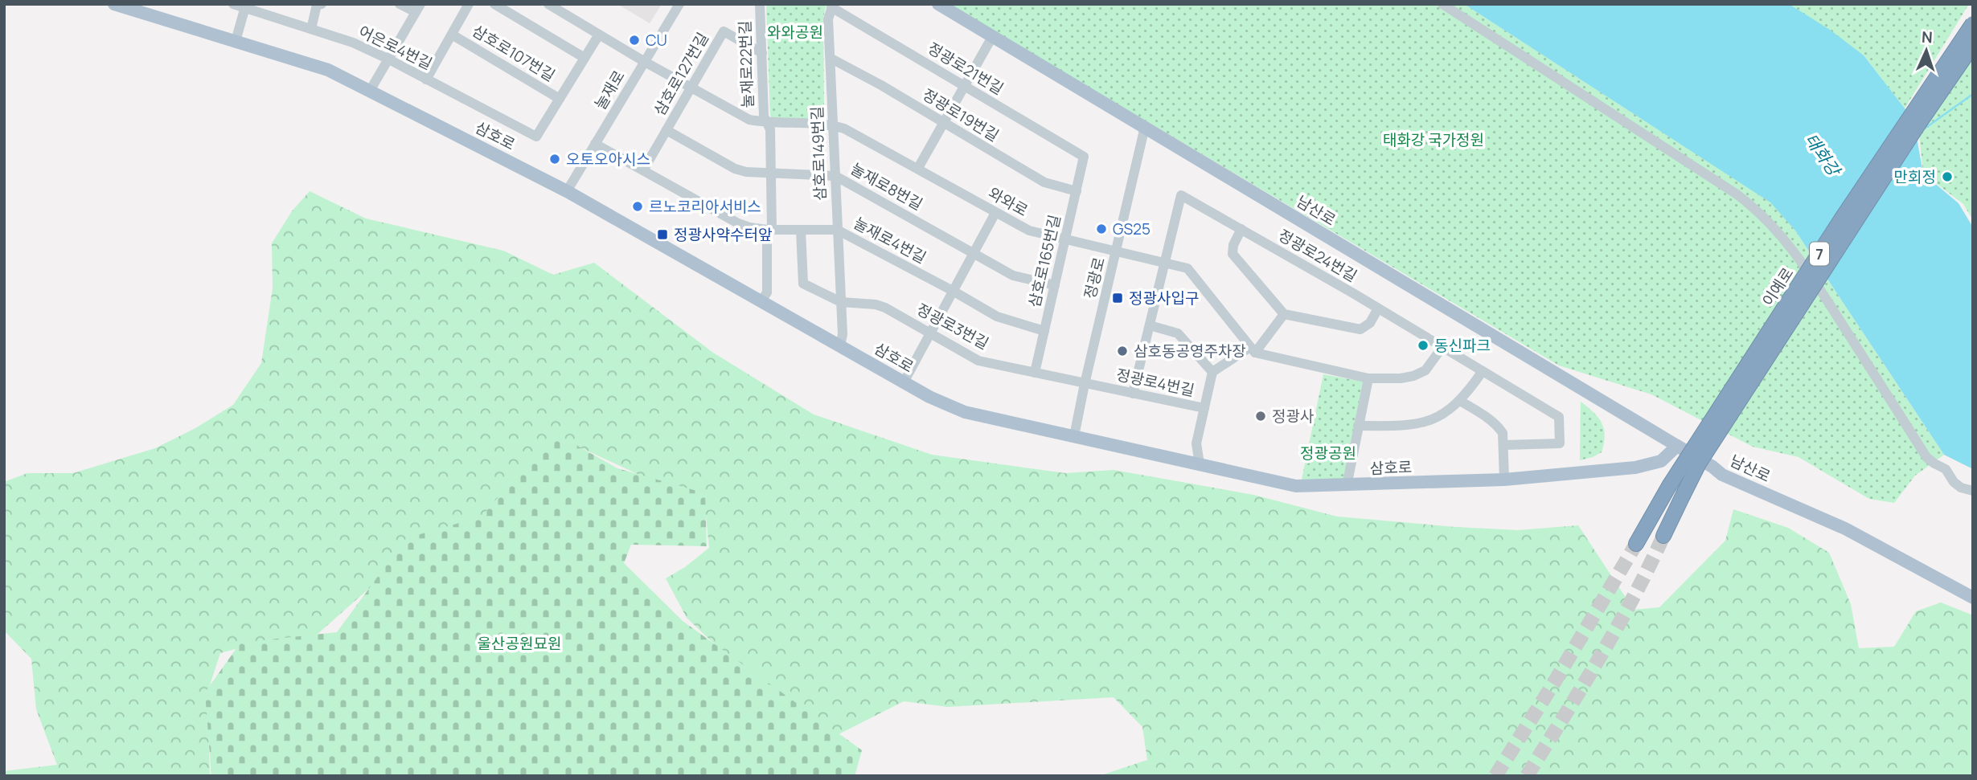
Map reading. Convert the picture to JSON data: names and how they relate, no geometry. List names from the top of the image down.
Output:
{
  "streets": {
    "highway": ["7", "이예로"],
    "main road": ["삼호로", "남산로"],
    "street": [
      "어은로4번길",
      "삼호로107번길",
      "눌재로22번길",
      "정광로21번길",
      "삼호로127번길",
      "눌재로",
      "정광로19번길",
      "삼호로149번길",
      "눌재로8번길",
      "와와로",
      "눌재로4번길",
      "정광로24번길",
      "삼호로165번길",
      "정광로",
      "정광로3번길",
      "정광로4번길"
    ]
  },
  "crossings": [
    ["어은로4번길", "삼호로107번길"],
    ["눌재로22번길", "삼호로127번길"],
    ["눌재로22번길", "삼호로"],
    ["눌재로22번길", "눌재로8번길"],
    ["눌재로22번길", "와와로"],
    ["눌재로22번길", "눌재로4번길"],
    ["정광로21번길", "삼호로149번길"],
    ["정광로21번길", "삼호로165번길"],
    ["삼호로127번길", "눌재로8번길"],
    ["삼호로127번길", "와와로"],
    ["삼호로127번길", "눌재로4번길"],
    ["눌재로", "삼호로"],
    ["눌재로", "와와로"],
    ["눌재로", "눌재로4번길"],
    ["정광로19번길", "삼호로149번길"],
    ["정광로19번길", "삼호로165번길"],
    ["삼호로", "삼호로149번길"],
    ["삼호로", "남산로"],
    ["삼호로", "정광로"],
    ["삼호로149번길", "눌재로8번길"],
    ["삼호로149번길", "와와로"],
    ["삼호로149번길", "눌재로4번길"],
    ["삼호로149번길", "정광로3번길"],
    ["눌재로8번길", "삼호로165번길"],
    ["와와로", "정광로24번길"],
    ["와와로", "삼호로165번길"],
    ["와와로", "정광로"],
    ["남산로", "정광로"],
    ["눌재로4번길", "삼호로165번길"],
    ["삼호로165번길", "정광로3번길"],
    ["정광로", "정광로3번길"],
    ["정광로", "정광로4번길"],
    ["정광로3번길", "정광로4번길"]
  ],
  "water": ["태화강"],
  "parks": [
    "와와공원",
    "태화강 국가정원",
    "정광공원",
    "울산공원묘원"
  ],
  "places": {
    "other": [
      "CU",
      "오토오아시스",
      "만회정",
      "르노코리아서비스",
      "GS25",
      "동신파크",
      "삼호동공영주차장",
      "정광사"
    ],
    "transit": ["정광사약수터앞", "정광사입구"]
  },
  "north": "top"
}
